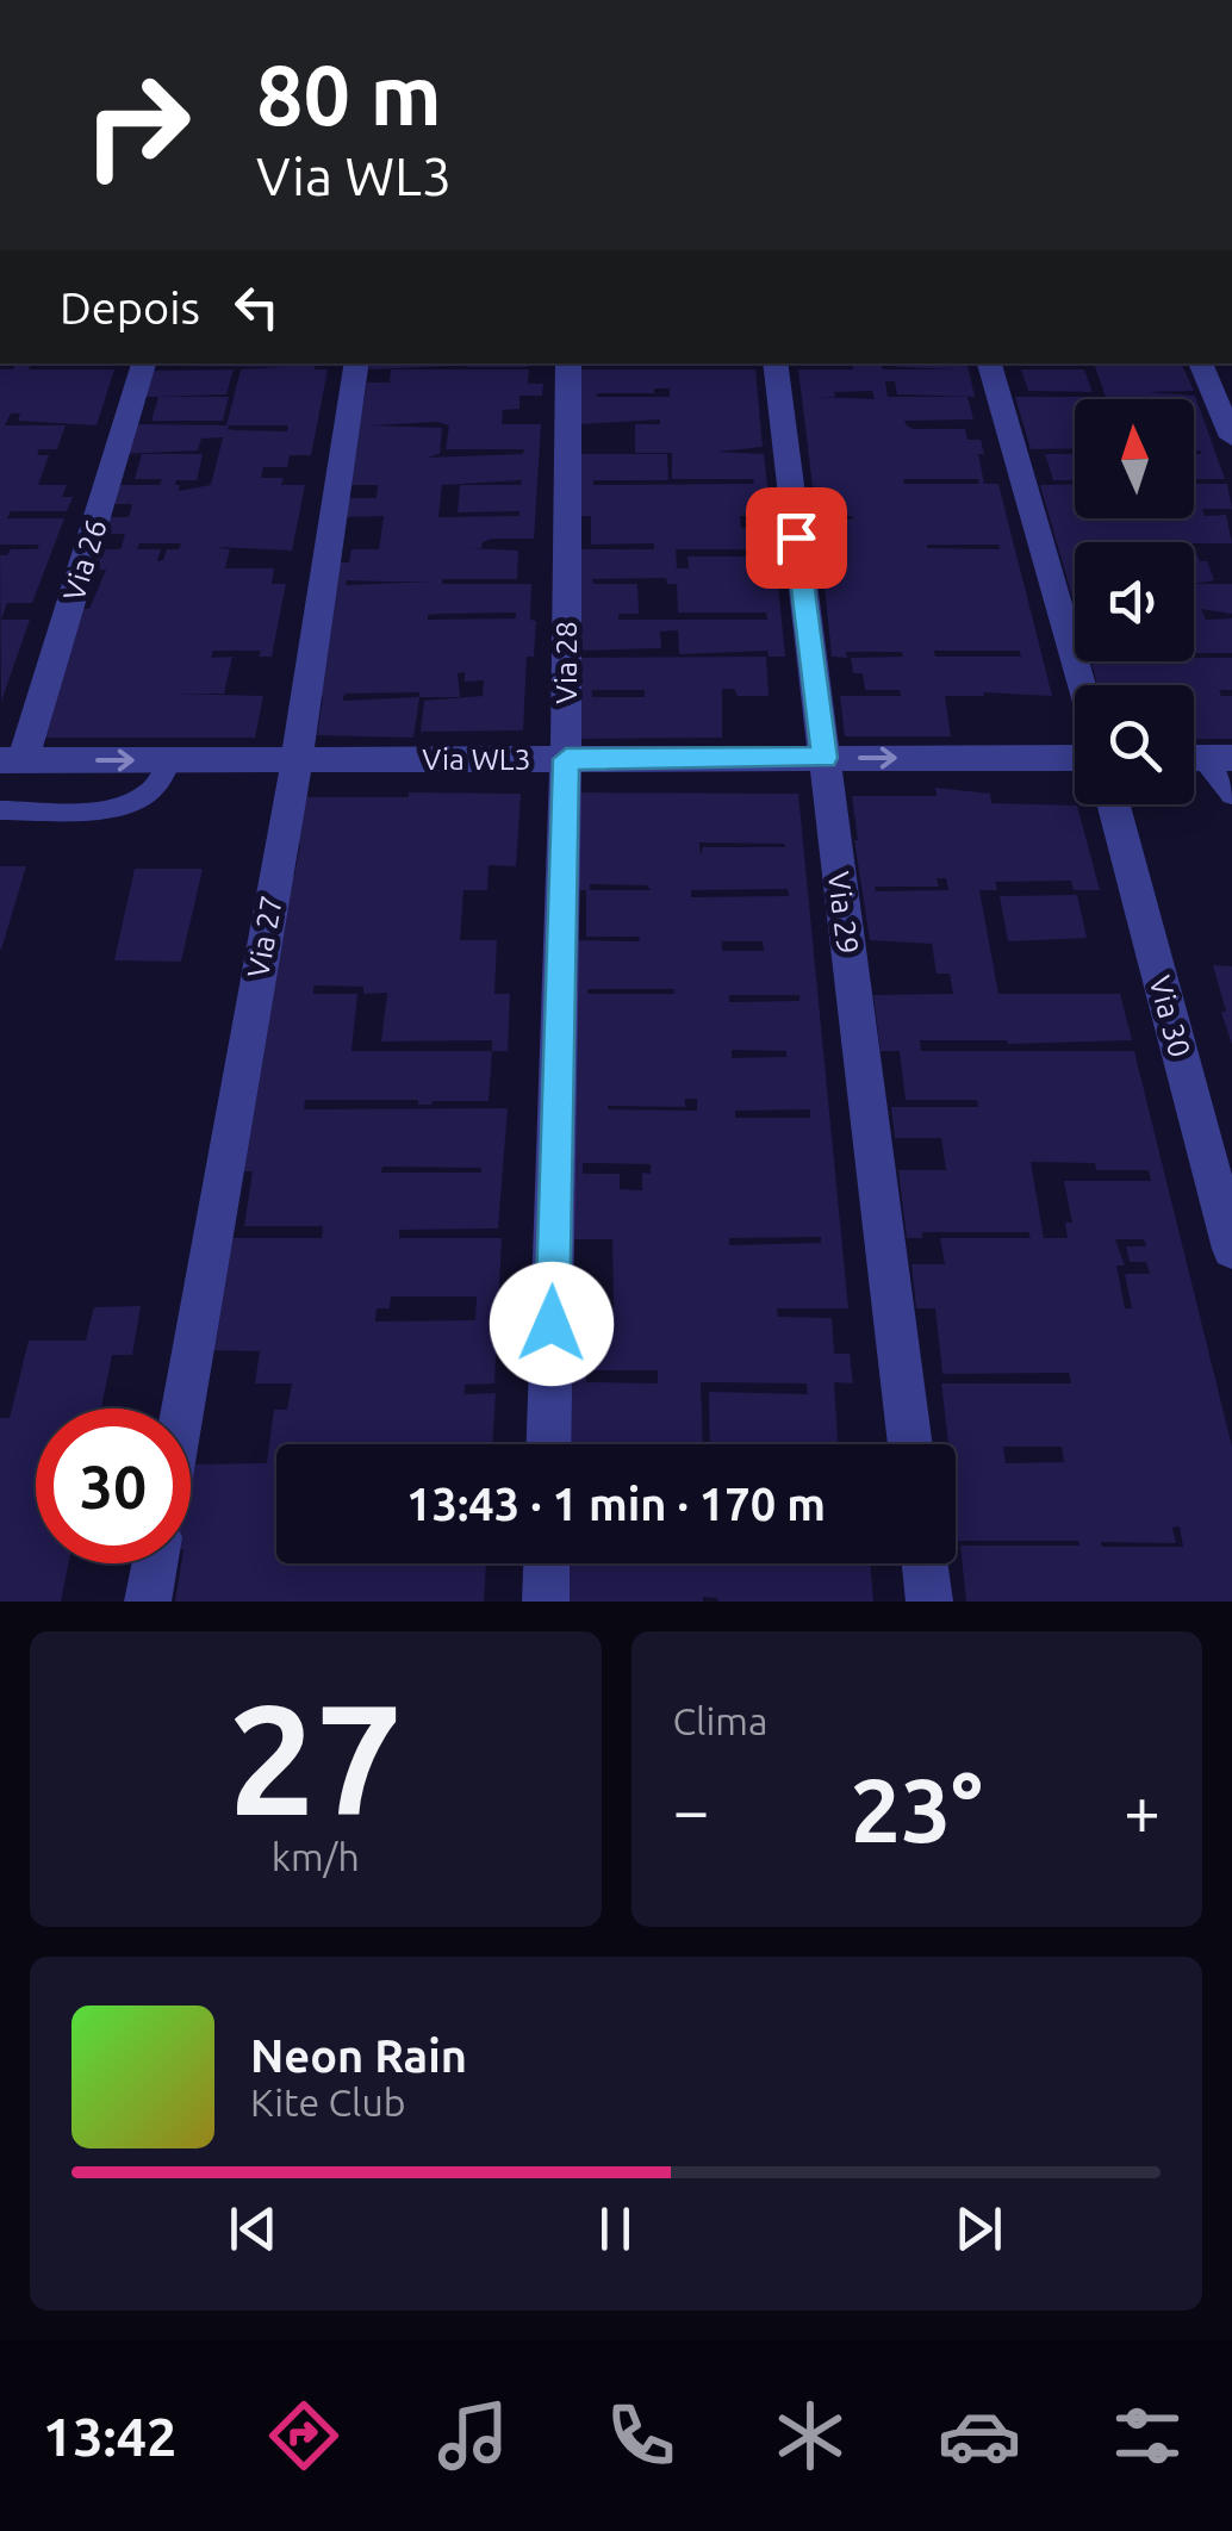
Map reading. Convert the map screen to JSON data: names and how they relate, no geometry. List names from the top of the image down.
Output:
{
  "streets": {
    "street": [
      "Via 26",
      "Via 28",
      "Via WL3",
      "Via 29",
      "Via 27",
      "Via 30"
    ]
  },
  "crossings": [
    ["Via 26", "Via WL3"],
    ["Via 28", "Via WL3"],
    ["Via WL3", "Via 29"],
    ["Via WL3", "Via 27"]
  ],
  "one_way": ["Via WL3"],
  "north": "top",
  "page": {
    "turn": ["80 m", "Via WL3"],
    "then": "Depois",
    "limit": "30",
    "trip": "13:43 · 1 min · 170 m",
    "tile": [
      ["27", "km/h"],
      "Clima"
    ],
    "heat": ["−", "23°", "+"],
    "song": ["Neon Rain", "Kite Club"],
    "tabs": "13:42"
  }
}
